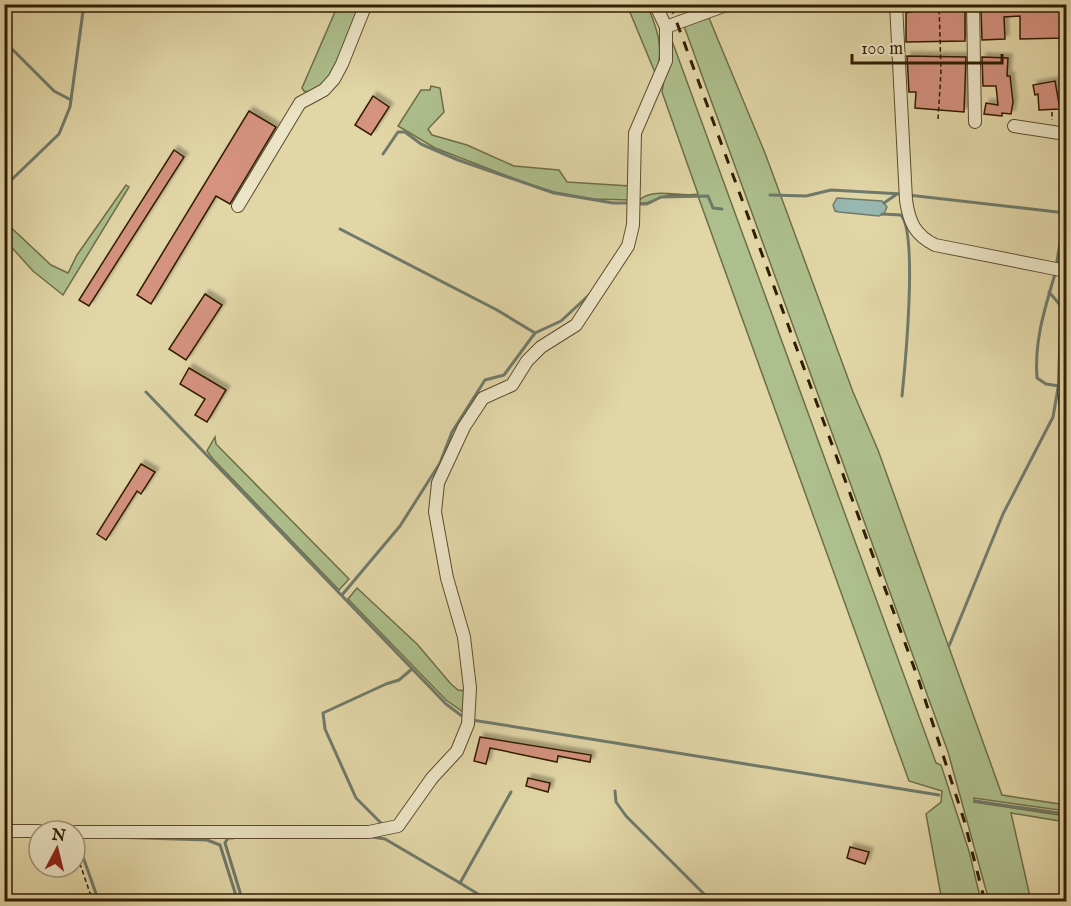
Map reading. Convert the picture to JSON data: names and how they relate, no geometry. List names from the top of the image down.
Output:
{
  "scale_bar": "100 m",
  "north": "top"
}
